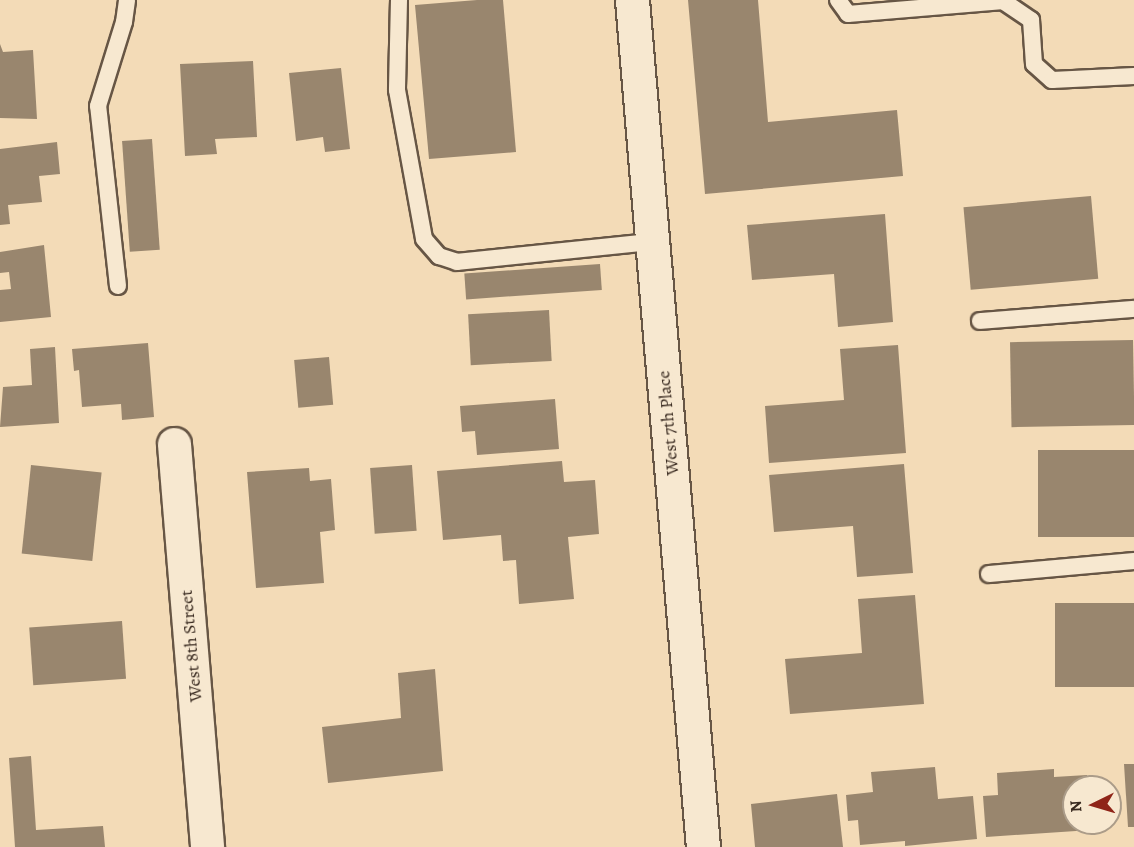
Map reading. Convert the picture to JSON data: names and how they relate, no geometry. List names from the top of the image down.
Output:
{
  "streets": {
    "street": ["West 7th Place", "West 8th Street"]
  },
  "north": "left"
}
